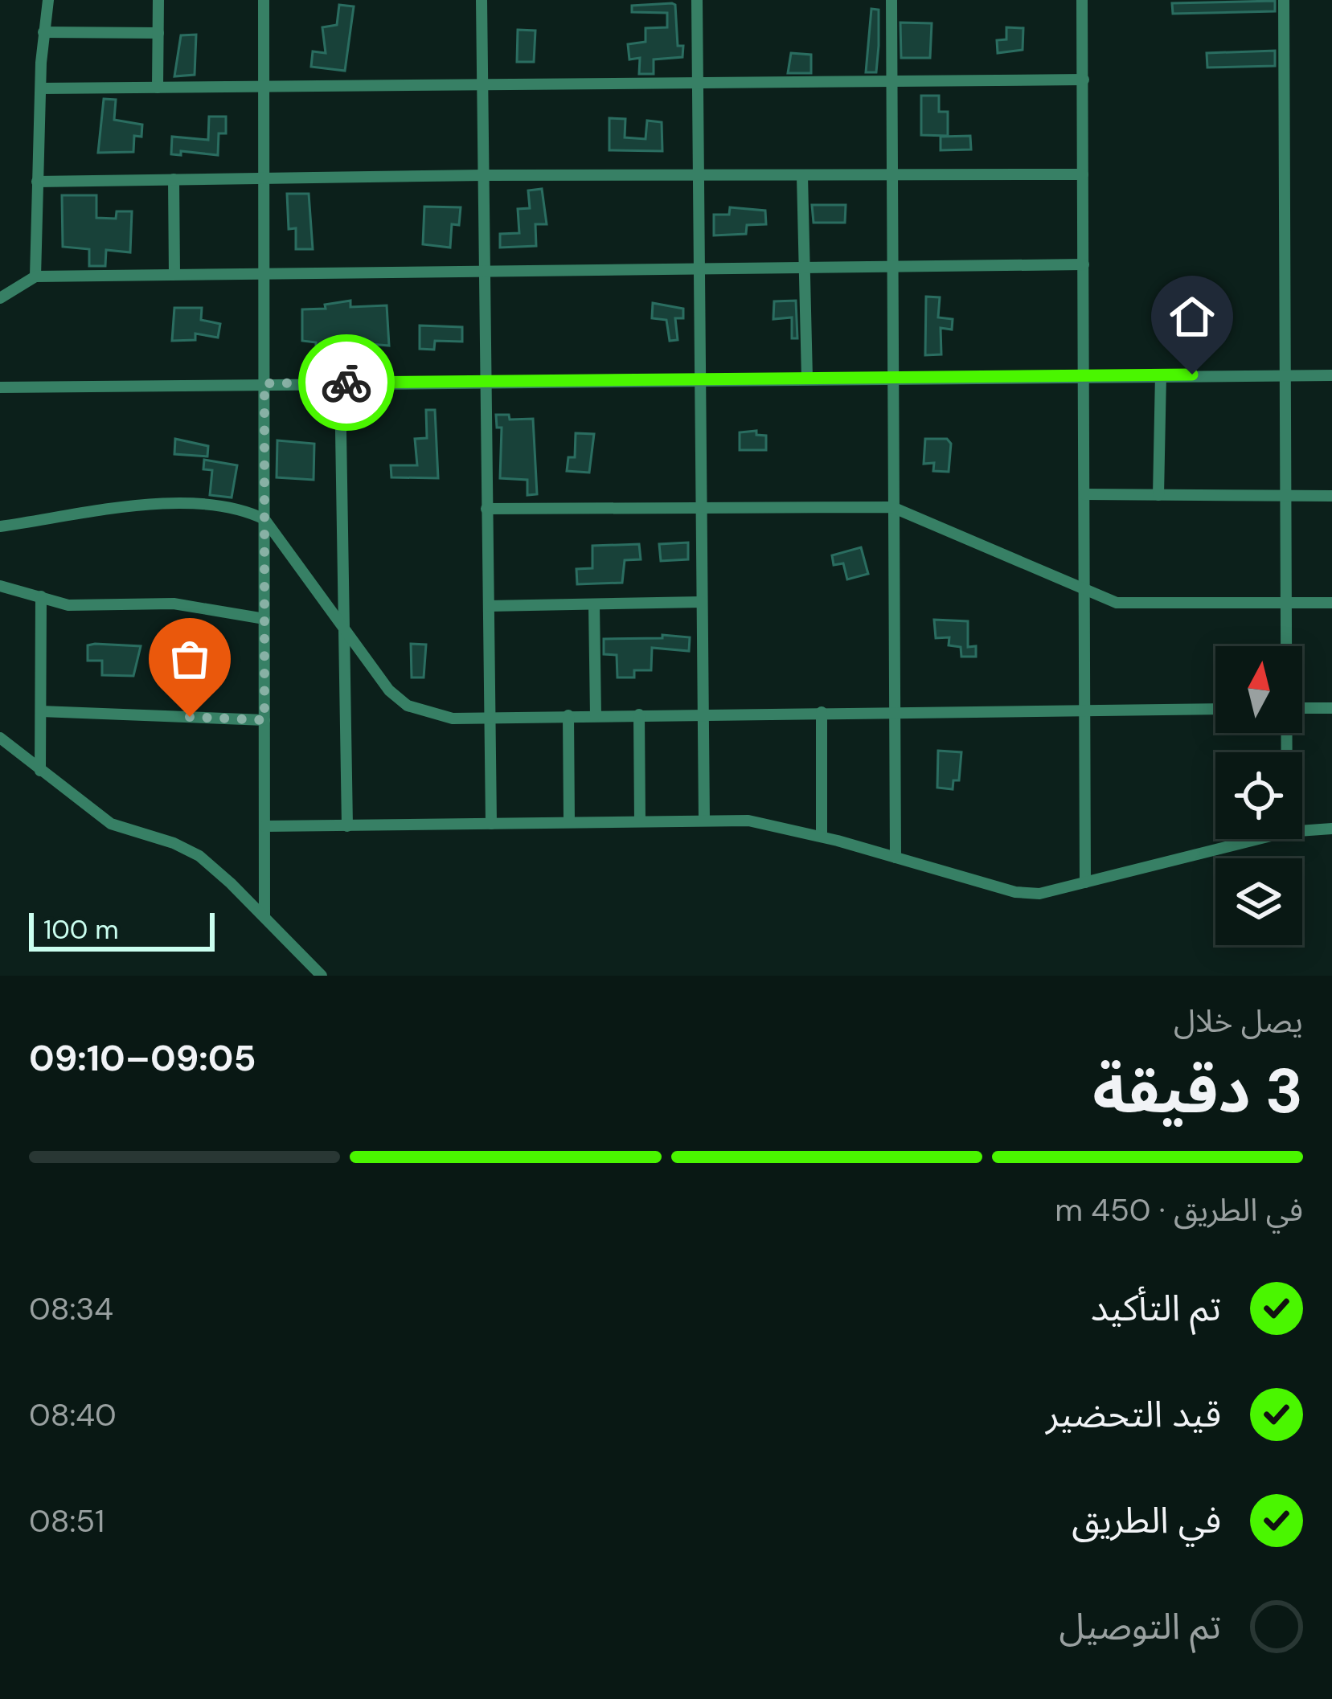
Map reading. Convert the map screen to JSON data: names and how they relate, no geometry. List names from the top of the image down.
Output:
{
  "scale_bar": "100 m",
  "north": "top",
  "page": {
    "scale": "100 m",
    "heading": ["3 دقيقة", "يصل خلال", "09:05–09:10"],
    "bar": "في الطريق · 450 m",
    "list": [
      ["تم التأكيد", "08:34"],
      ["قيد التحضير", "08:40"],
      ["في الطريق", "08:51"],
      "تم التوصيل"
    ]
  }
}
